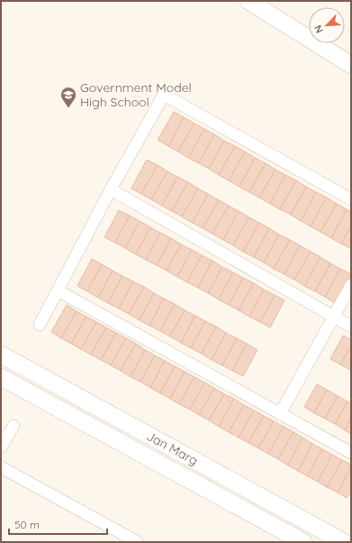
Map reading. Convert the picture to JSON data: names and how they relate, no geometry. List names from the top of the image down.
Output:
{
  "streets": {
    "main road": ["Jan Marg"]
  },
  "places": {
    "school or university": ["Government Model High School"]
  },
  "scale_bar": "50 m",
  "north": "bottom left"
}
